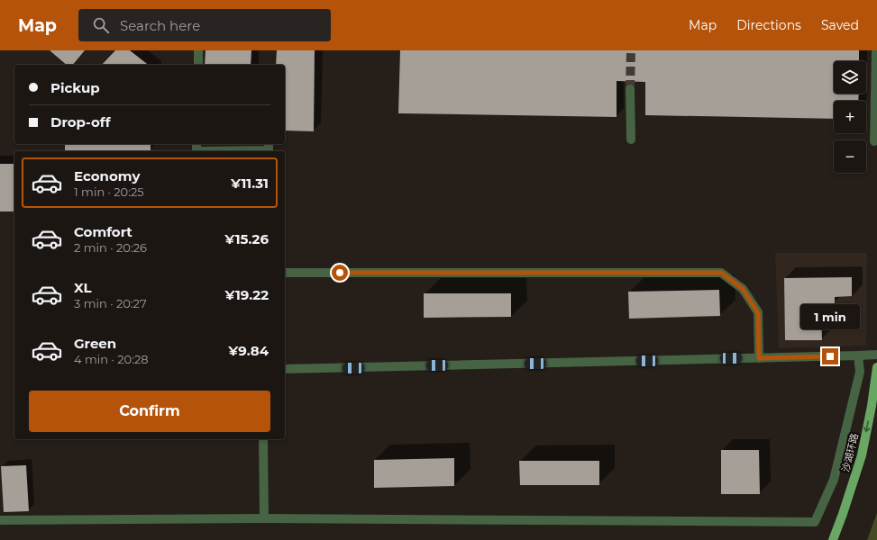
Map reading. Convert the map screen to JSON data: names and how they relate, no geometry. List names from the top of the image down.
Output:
{
  "streets": {
    "main road": ["沙湖环路"]
  },
  "one_way": ["沙湖环路"],
  "page": {
    "header": "Map",
    "search": "Search here",
    "nav": ["Map", "Directions", "Saved"],
    "map_buttons": ["+", "−"],
    "banner": ["Pickup", "Drop-off"],
    "list": [
      {
        "name": "Economy",
        "note": "1 min · 20:25",
        "value": "¥11.31"
      },
      {
        "name": "Comfort",
        "note": "2 min · 20:26",
        "value": "¥15.26"
      },
      {
        "name": "XL",
        "note": "3 min · 20:27",
        "value": "¥19.22"
      },
      {
        "name": "Green",
        "note": "4 min · 20:28",
        "value": "¥9.84"
      }
    ],
    "bubble": "1 min",
    "buttons": "Confirm"
  }
}
